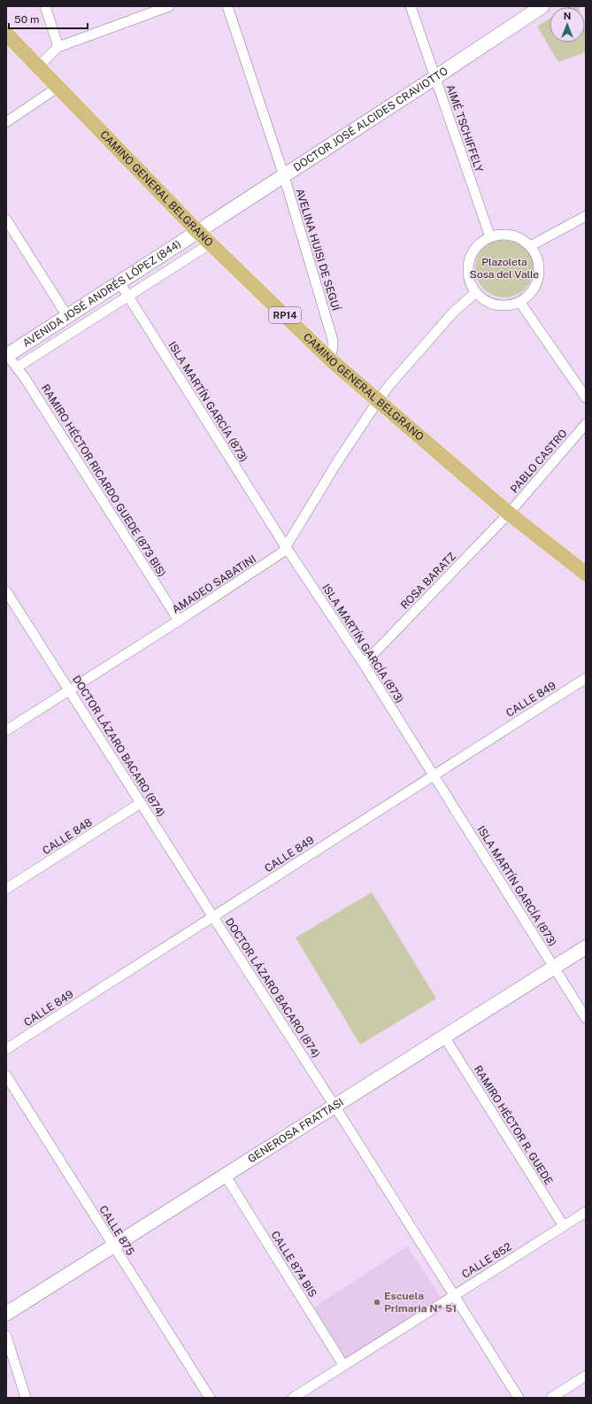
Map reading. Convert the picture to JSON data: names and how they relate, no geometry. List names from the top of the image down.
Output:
{
  "streets": {
    "main road": [
      "DOCTOR JOSÉ ALCIDES CRAVIOTTO",
      "CAMINO GENERAL BELGRANO",
      "AVENIDA JOSÉ ANDRÉS LÓPEZ (844)",
      "RP14",
      "GENEROSA FRATTASI"
    ],
    "street": [
      "AIMÉ TSCHIFFELY",
      "AVELINA HUISI DE SEGUÍ",
      "ISLA MARTÍN GARCÍA (873)",
      "PABLO CASTRO",
      "RAMIRO HÉCTOR RICARDO GUEDE (873 BIS)",
      "ROSA BARATZ",
      "AMADEO SABATINI",
      "CALLE 849",
      "DOCTOR LÁZARO BACARO (874)",
      "CALLE 848",
      "RAMIRO HÉCTOR R. GUEDE",
      "CALLE 875",
      "CALLE 852",
      "CALLE 874 BIS"
    ]
  },
  "crossings": [
    ["DOCTOR JOSÉ ALCIDES CRAVIOTTO", "AIMÉ TSCHIFFELY"],
    ["DOCTOR JOSÉ ALCIDES CRAVIOTTO", "CAMINO GENERAL BELGRANO"],
    ["DOCTOR JOSÉ ALCIDES CRAVIOTTO", "AVELINA HUISI DE SEGUÍ"],
    ["DOCTOR JOSÉ ALCIDES CRAVIOTTO", "AVENIDA JOSÉ ANDRÉS LÓPEZ (844)"],
    ["AIMÉ TSCHIFFELY", "AMADEO SABATINI"],
    ["CAMINO GENERAL BELGRANO", "AVELINA HUISI DE SEGUÍ"],
    ["CAMINO GENERAL BELGRANO", "AVENIDA JOSÉ ANDRÉS LÓPEZ (844)"],
    ["CAMINO GENERAL BELGRANO", "PABLO CASTRO"],
    ["CAMINO GENERAL BELGRANO", "ROSA BARATZ"],
    ["CAMINO GENERAL BELGRANO", "AMADEO SABATINI"],
    ["AVENIDA JOSÉ ANDRÉS LÓPEZ (844)", "ISLA MARTÍN GARCÍA (873)"],
    ["AVENIDA JOSÉ ANDRÉS LÓPEZ (844)", "RAMIRO HÉCTOR RICARDO GUEDE (873 BIS)"],
    ["ISLA MARTÍN GARCÍA (873)", "ROSA BARATZ"],
    ["ISLA MARTÍN GARCÍA (873)", "AMADEO SABATINI"],
    ["ISLA MARTÍN GARCÍA (873)", "CALLE 849"],
    ["ISLA MARTÍN GARCÍA (873)", "GENEROSA FRATTASI"],
    ["PABLO CASTRO", "ROSA BARATZ"],
    ["RAMIRO HÉCTOR RICARDO GUEDE (873 BIS)", "AMADEO SABATINI"],
    ["AMADEO SABATINI", "DOCTOR LÁZARO BACARO (874)"],
    ["CALLE 849", "DOCTOR LÁZARO BACARO (874)"],
    ["DOCTOR LÁZARO BACARO (874)", "CALLE 848"],
    ["DOCTOR LÁZARO BACARO (874)", "GENEROSA FRATTASI"],
    ["DOCTOR LÁZARO BACARO (874)", "CALLE 852"],
    ["RAMIRO HÉCTOR R. GUEDE", "GENEROSA FRATTASI"],
    ["RAMIRO HÉCTOR R. GUEDE", "CALLE 852"],
    ["GENEROSA FRATTASI", "CALLE 875"],
    ["GENEROSA FRATTASI", "CALLE 874 BIS"],
    ["CALLE 852", "CALLE 874 BIS"]
  ],
  "parks": ["Plazoleta Sosa del Valle"],
  "places": ["Escuela Primaria N* 51"],
  "scale_bar": "50 m",
  "north": "top"
}
